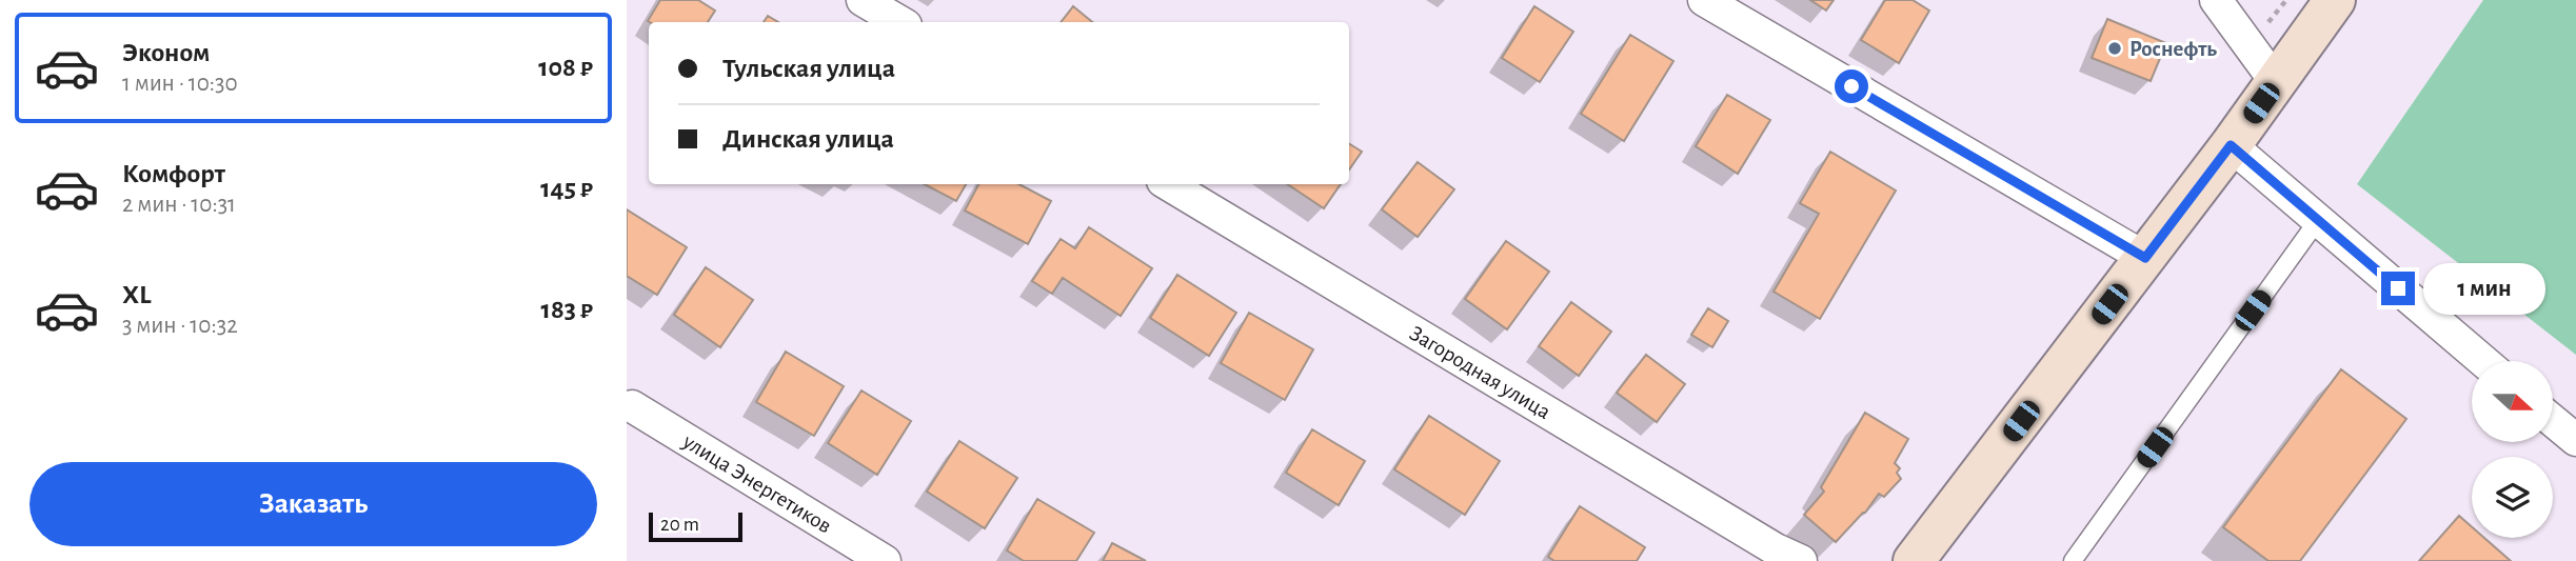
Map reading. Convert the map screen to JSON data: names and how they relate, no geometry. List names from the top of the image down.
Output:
{
  "streets": {
    "street": ["Загородная улица", "улица Энергетиков"]
  },
  "places": ["Роснефть"],
  "scale_bar": "20 m",
  "north": "right",
  "page": {
    "list": [
      {
        "name": "Эконом",
        "note": "1 мин · 10:30",
        "value": "108 ₽"
      },
      {
        "name": "Комфорт",
        "note": "2 мин · 10:31",
        "value": "145 ₽"
      },
      {
        "name": "XL",
        "note": "3 мин · 10:32",
        "value": "183 ₽"
      }
    ],
    "banner": ["Тульская улица", "Динская улица"],
    "bubble": "1 мин",
    "buttons": "Заказать",
    "scale": "20 m"
  }
}
